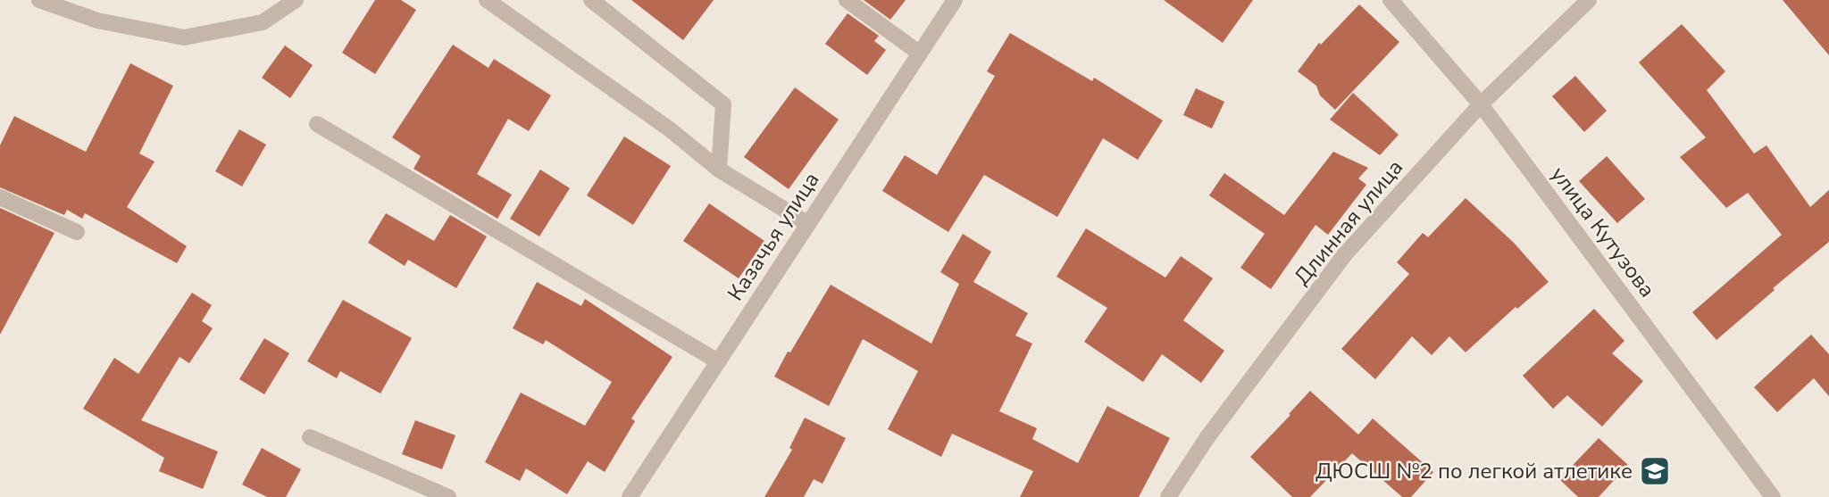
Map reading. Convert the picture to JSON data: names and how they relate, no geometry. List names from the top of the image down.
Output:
{
  "streets": {
    "street": ["Длинная улица", "улица Кутузова", "Казачья улица"]
  },
  "crossings": [
    ["Длинная улица", "улица Кутузова"]
  ],
  "places": {
    "school or university": ["ДЮСШ №2 по легкой атлетике"]
  }
}
